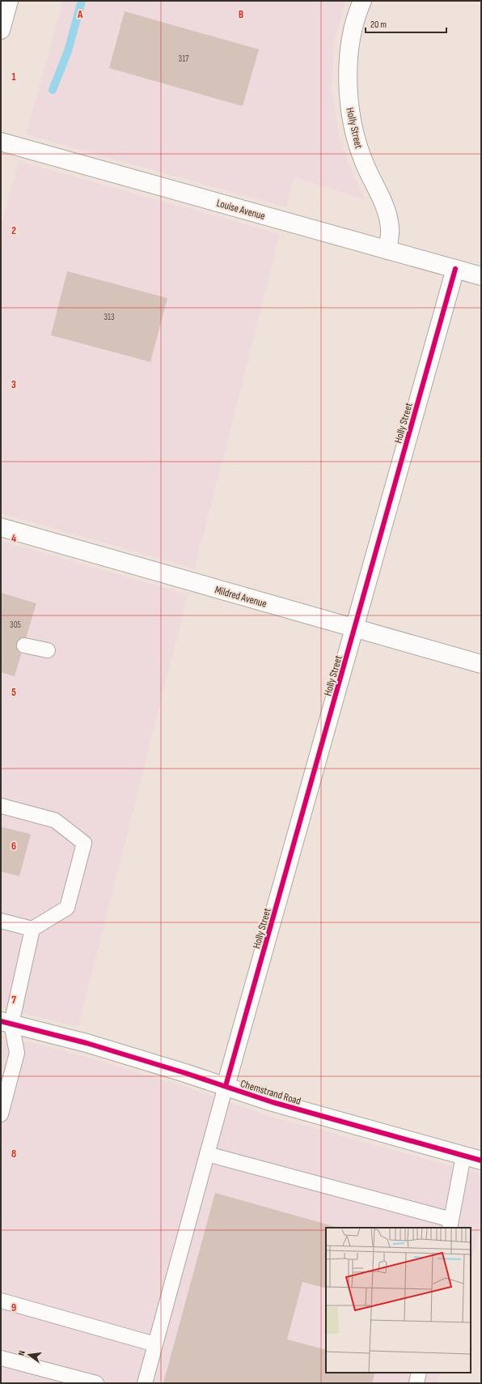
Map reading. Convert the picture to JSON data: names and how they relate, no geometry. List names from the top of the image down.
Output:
{
  "streets": {
    "street": [
      "Holly Street",
      "Louise Avenue",
      "Mildred Avenue",
      "Chemstrand Road"
    ]
  },
  "crossings": [
    ["Holly Street", "Louise Avenue"],
    ["Holly Street", "Mildred Avenue"],
    ["Holly Street", "Chemstrand Road"]
  ],
  "house_numbers": ["317", "313", "305"],
  "scale_bar": "20 m",
  "north": "left",
  "grid": {
    "columns": ["A", "B"],
    "rows": [
      "1",
      "2",
      "3",
      "4",
      "5",
      "6",
      "7",
      "8",
      "9"
    ]
  }
}
